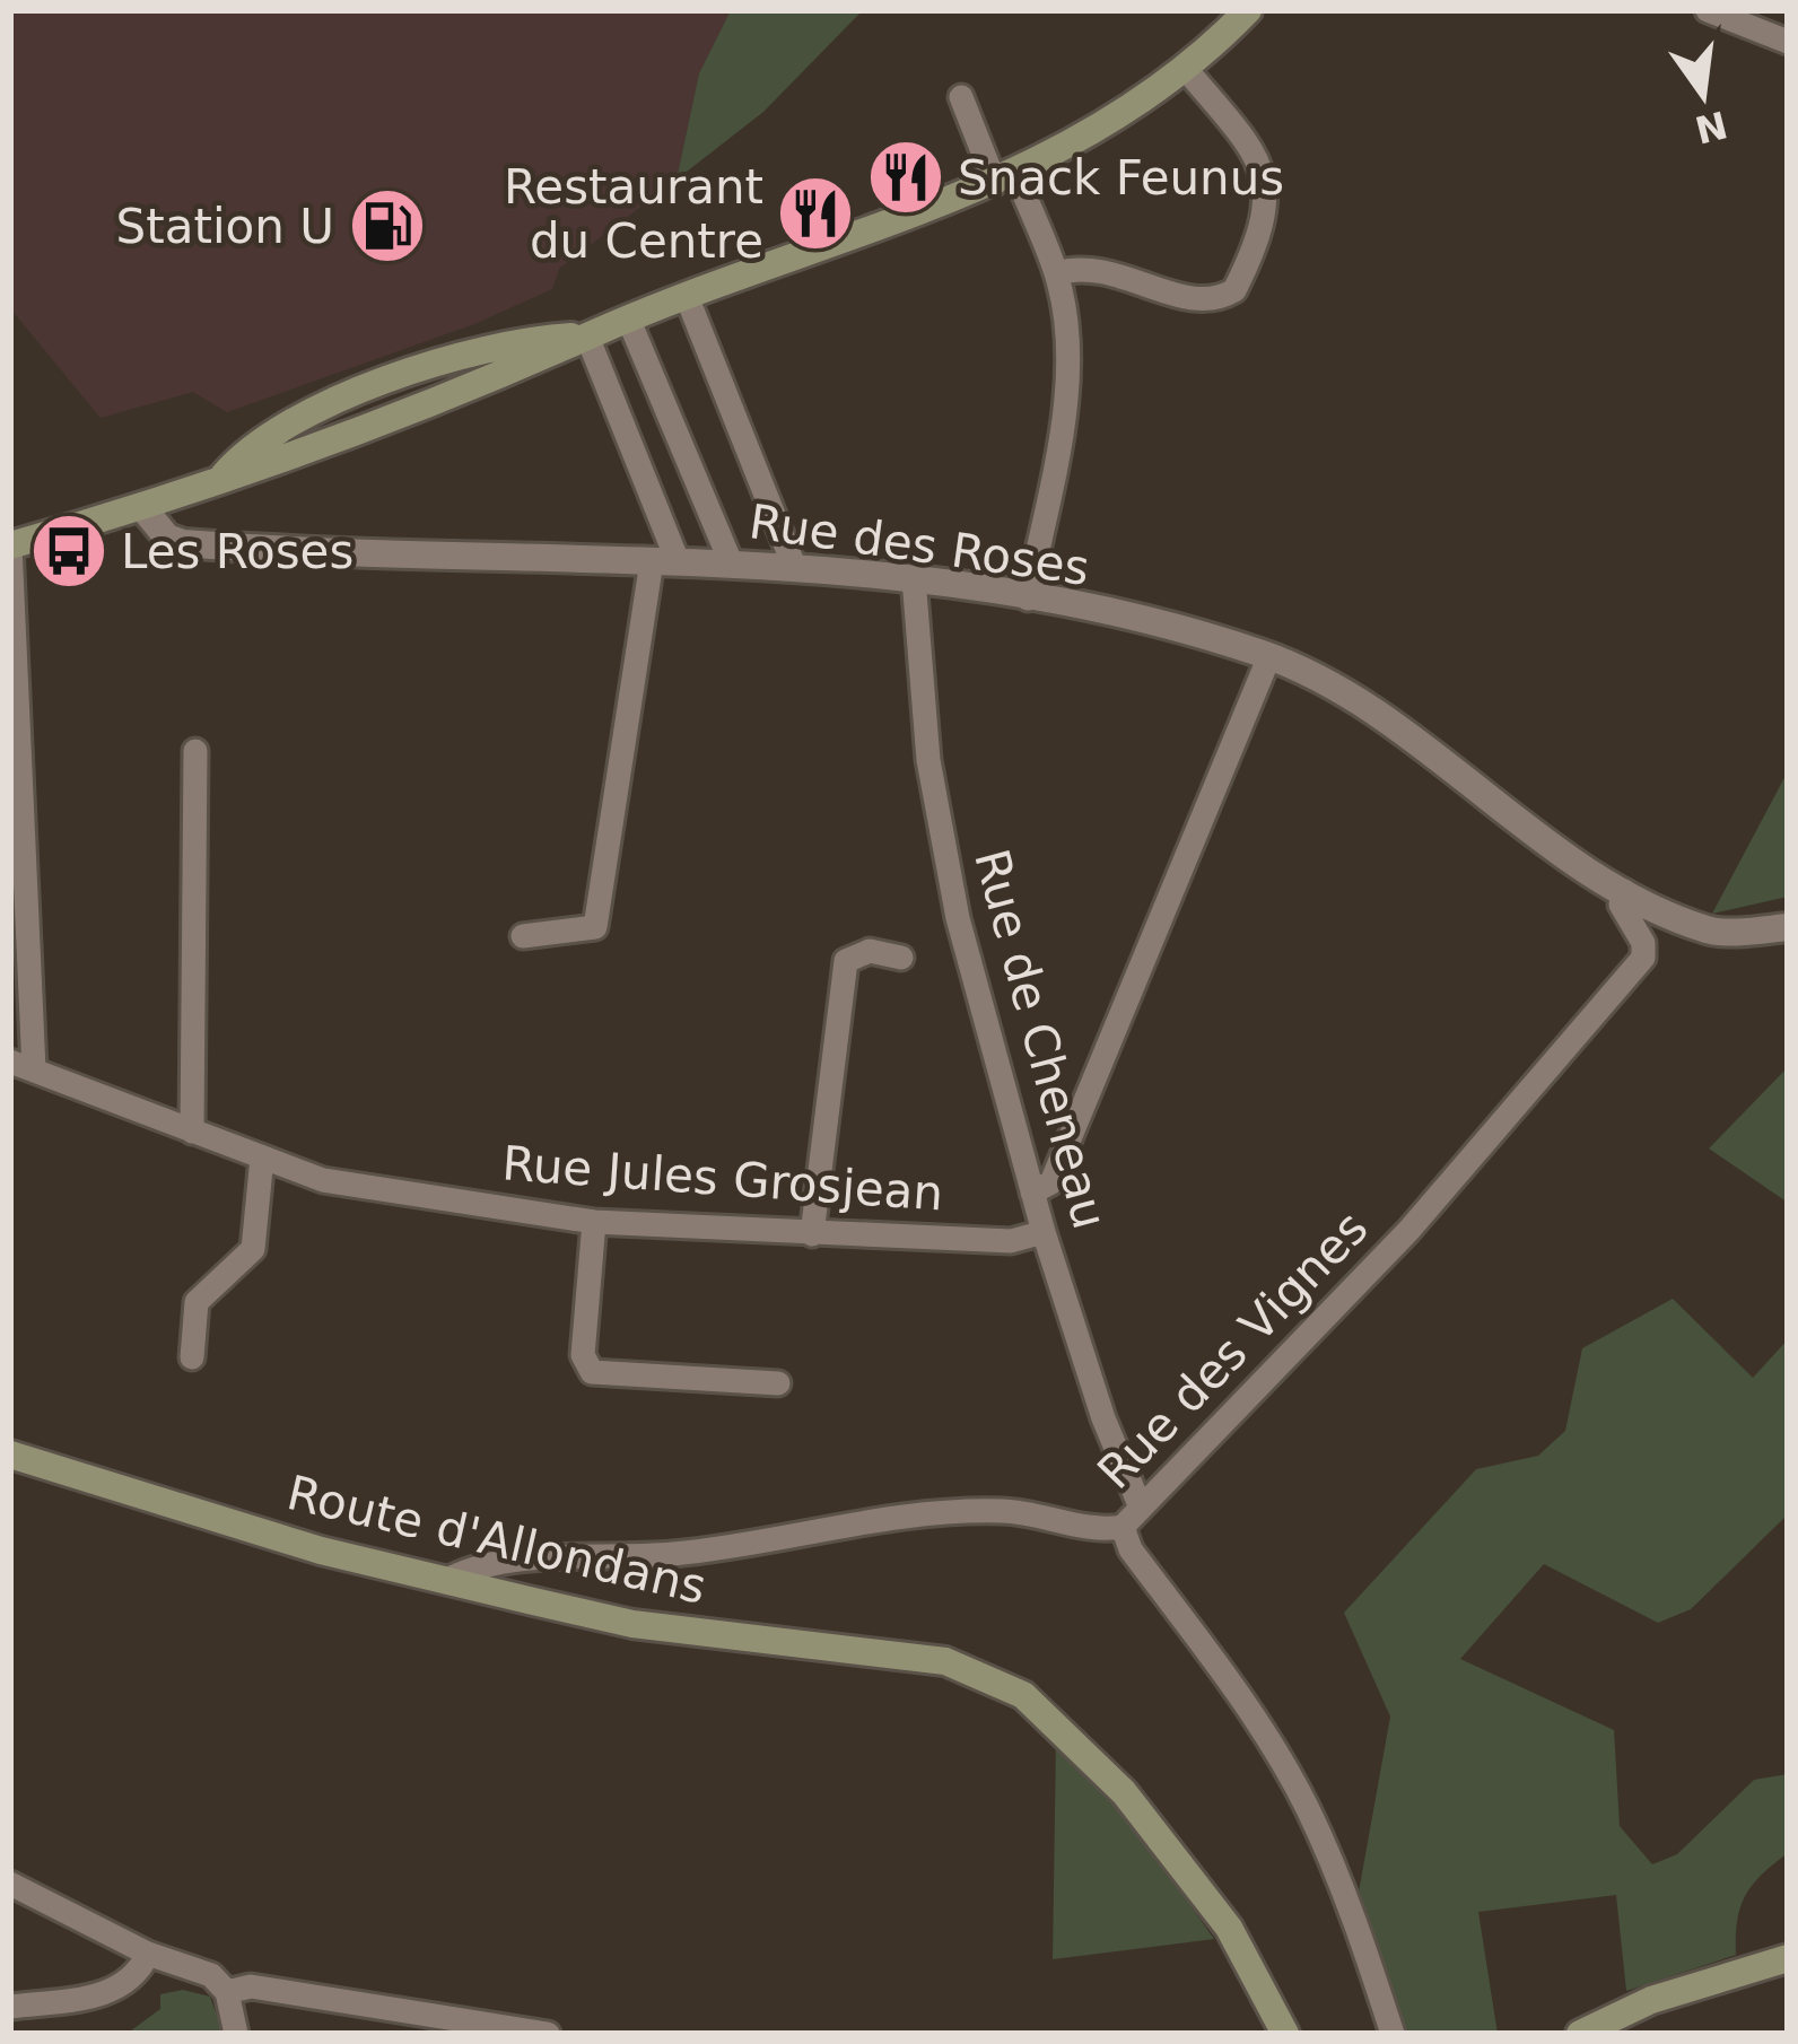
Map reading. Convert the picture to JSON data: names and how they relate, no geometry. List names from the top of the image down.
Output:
{
  "streets": {
    "main road": ["Route d'Allondans"],
    "street": [
      "Rue des Roses",
      "Rue de Cheneau",
      "Rue Jules Grosjean",
      "Rue des Vignes"
    ]
  },
  "crossings": [
    ["Rue des Roses", "Rue de Cheneau"],
    ["Rue des Roses", "Rue des Vignes"],
    ["Rue de Cheneau", "Rue Jules Grosjean"],
    ["Rue de Cheneau", "Rue des Vignes"],
    ["Rue des Vignes", "Route d'Allondans"]
  ],
  "places": {
    "restaurant": ["Snack Feunus", "Restaurant du Centre"],
    "fuel station": ["Station U"],
    "bus stop": ["Les Roses"]
  },
  "north": "bottom"
}
